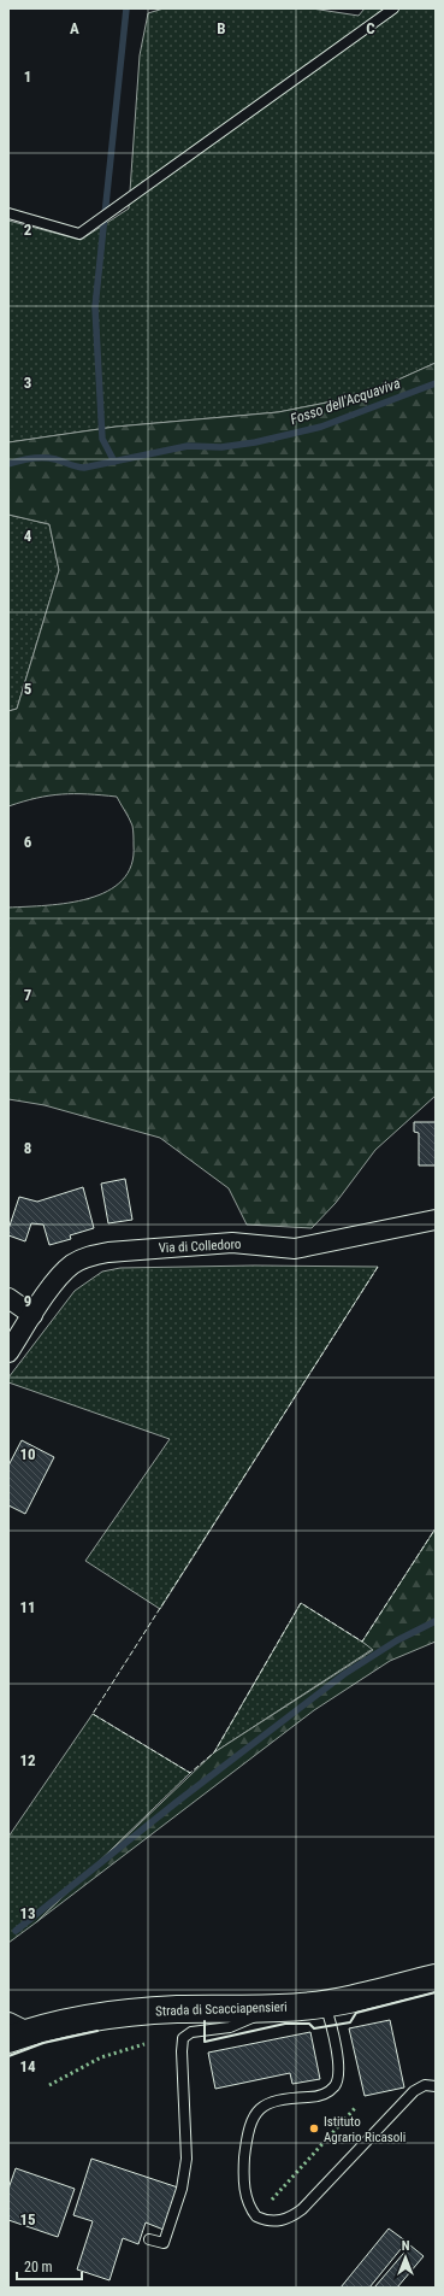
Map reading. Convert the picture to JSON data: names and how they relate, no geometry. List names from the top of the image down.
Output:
{
  "streets": {
    "street": ["Via di Colledoro", "Strada di Scacciapensieri"]
  },
  "water": ["Fosso dell'Acquaviva"],
  "places": ["Istituto Agrario Ricasoli"],
  "scale_bar": "20 m",
  "north": "top",
  "grid": {
    "columns": ["A", "B", "C"],
    "rows": [
      "1",
      "2",
      "3",
      "4",
      "5",
      "6",
      "7",
      "8",
      "9",
      "10",
      "11",
      "12",
      "13",
      "14",
      "15"
    ]
  }
}
